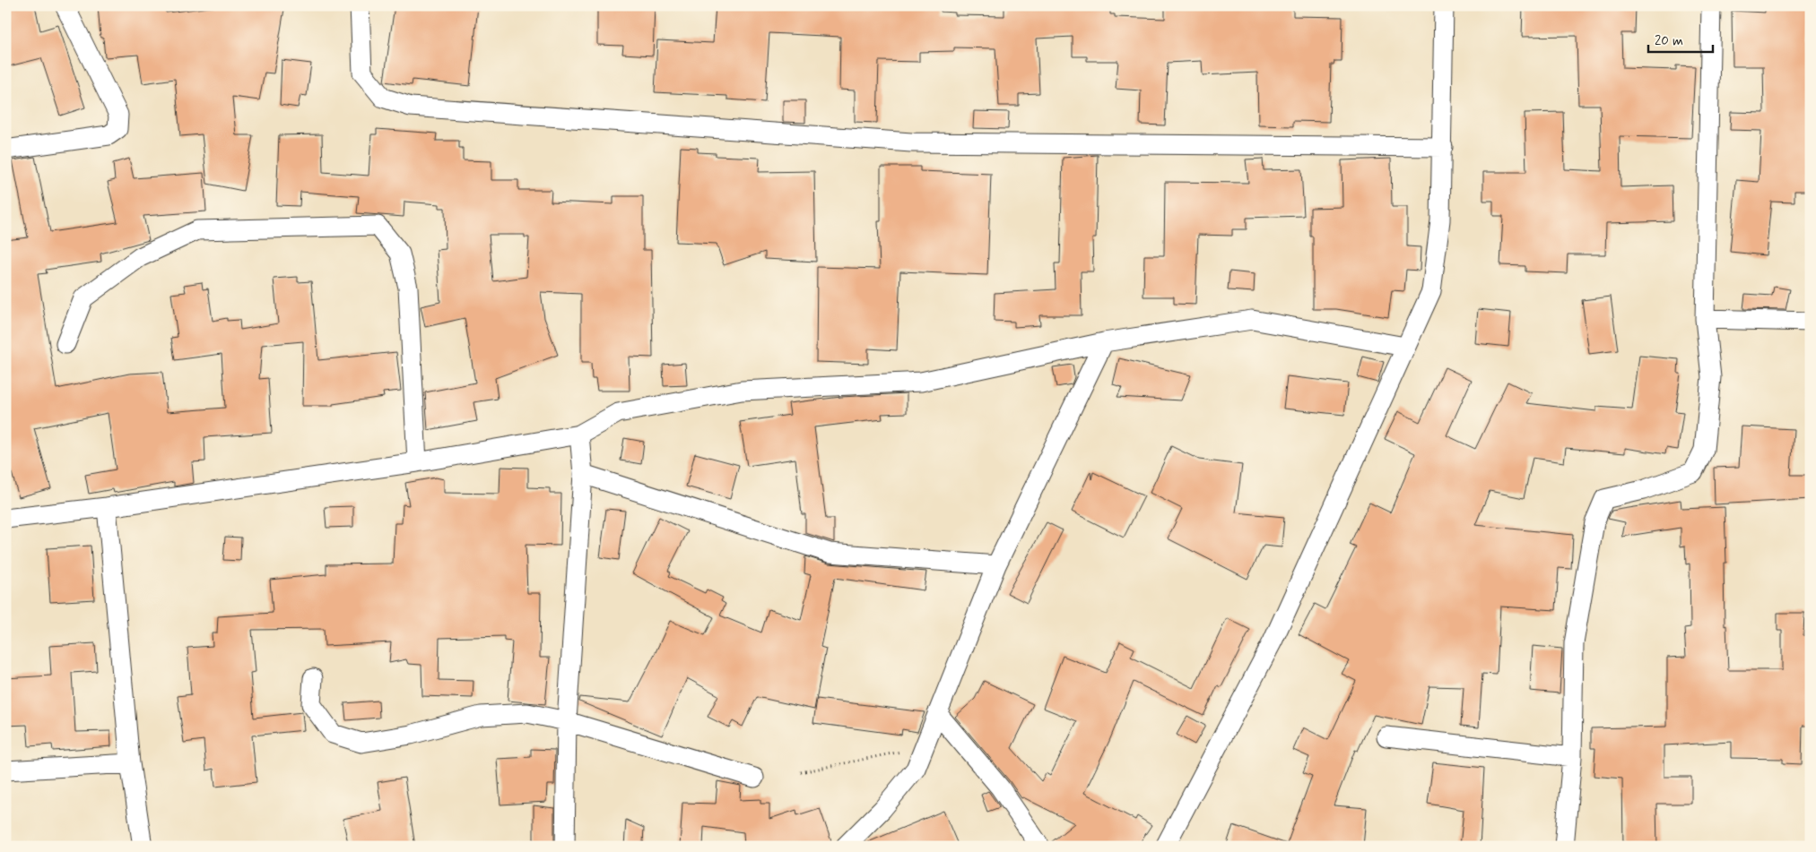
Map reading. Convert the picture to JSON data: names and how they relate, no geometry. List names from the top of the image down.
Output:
{
  "scale_bar": "20 m"
}
